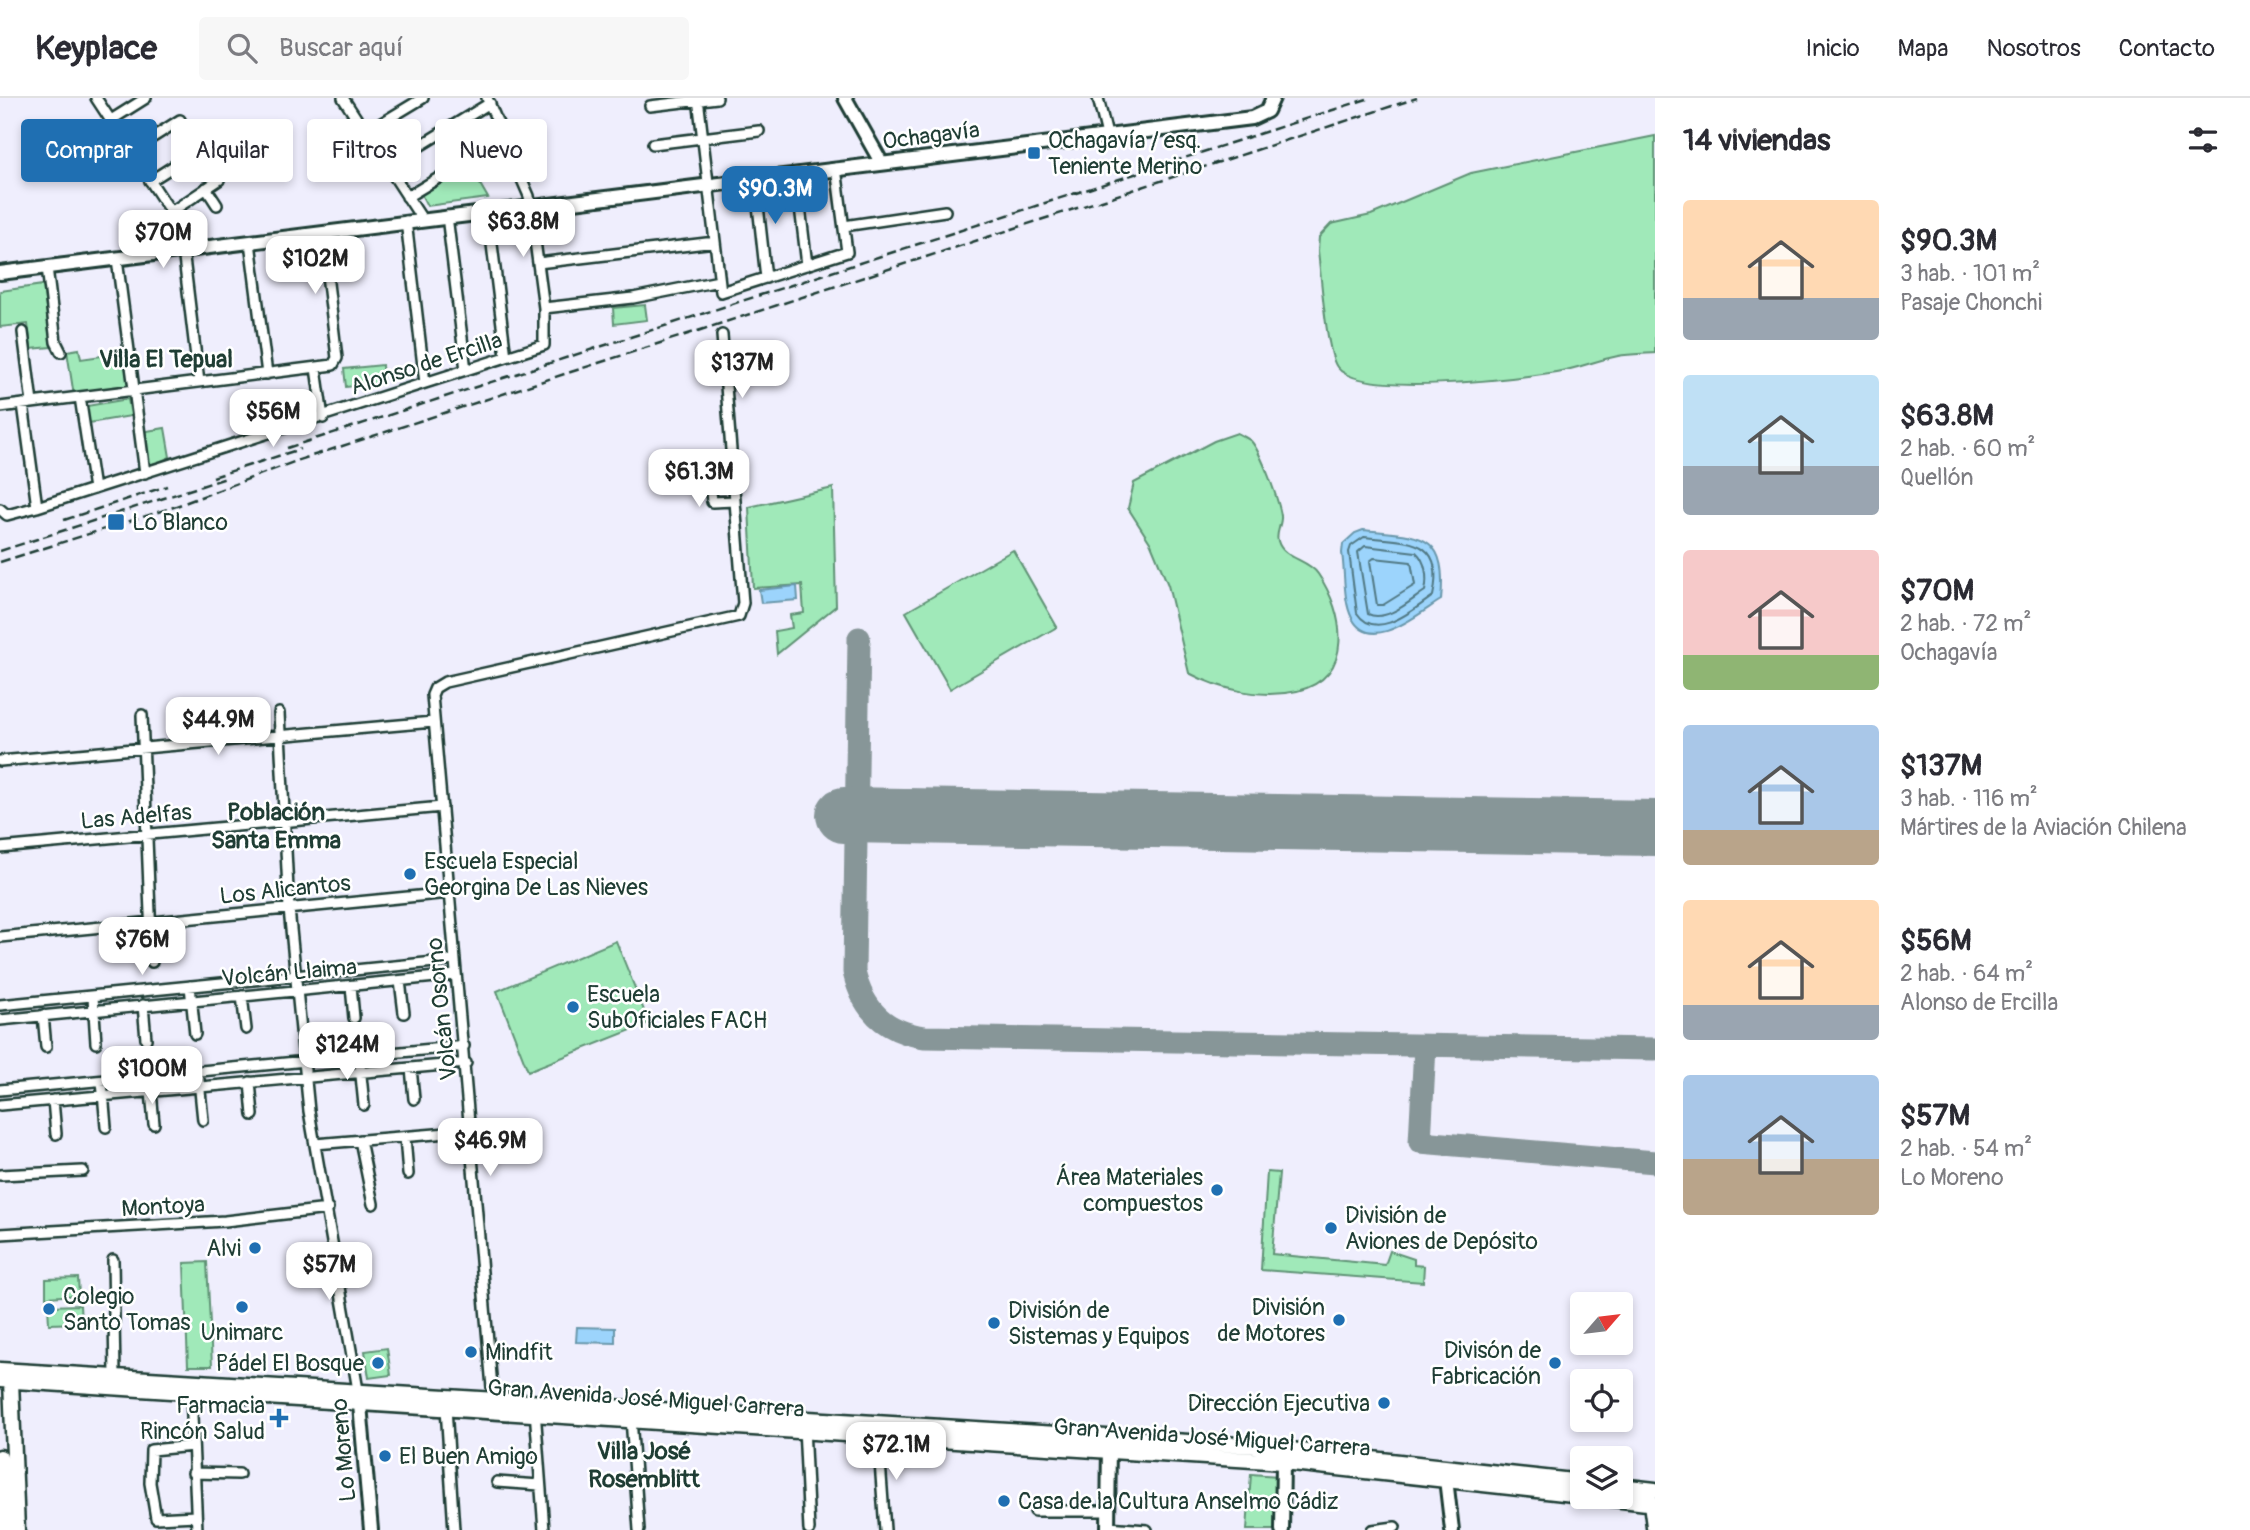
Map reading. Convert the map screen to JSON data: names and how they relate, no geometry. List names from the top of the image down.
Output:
{
  "streets": {
    "main road": ["Ochagavía", "Gran Avenida José Miguel Carrera", "Lo Moreno"],
    "street": [
      "Alonso de Ercilla",
      "Las Adelfas",
      "Los Alicantos",
      "Volcán Llaima",
      "Volcán Osorno",
      "Montoya"
    ]
  },
  "crossings": [
    ["Las Adelfas", "Volcán Osorno"],
    ["Las Adelfas", "Lo Moreno"],
    ["Los Alicantos", "Volcán Osorno"],
    ["Los Alicantos", "Lo Moreno"],
    ["Volcán Llaima", "Volcán Osorno"],
    ["Volcán Llaima", "Lo Moreno"],
    ["Volcán Osorno", "Gran Avenida José Miguel Carrera"],
    ["Montoya", "Lo Moreno"],
    ["Gran Avenida José Miguel Carrera", "Lo Moreno"]
  ],
  "districts": ["Villa El Tepual", "Población Santa Emma", "Villa José Rosemblitt"],
  "places": {
    "transit": ["Ochagavía / esq. Teniente Merino", "Lo Blanco"],
    "other": [
      "Escuela Especial Georgina De Las Nieves",
      "Escuela SubOficiales FACH",
      "Área Materiales compuestos",
      "División de Aviones de Depósito",
      "Alvi",
      "Unimarc",
      "Colegio Santo Tomas",
      "División de Motores",
      "División de Sistemas y Equipos",
      "Mindfit",
      "Pádel El Bosque",
      "Divisón de Fabricación",
      "Dirección Ejecutiva",
      "El Buen Amigo",
      "Casa de la Cultura Anselmo Cádiz"
    ],
    "health": ["Farmacia Rincón Salud"]
  },
  "north": "top right",
  "page": {
    "header": "Keyplace",
    "search": "Buscar aquí",
    "nav": [
      "Inicio",
      "Mapa",
      "Nosotros",
      "Contacto"
    ],
    "heading": "14 viviendas",
    "chip": [
      "Comprar",
      "Alquilar",
      "Filtros",
      "Nuevo"
    ],
    "price": [
      "$90.3M",
      "$63.8M",
      "$70M",
      "$102M",
      "$137M",
      "$56M",
      "$61.3M",
      "$44.9M",
      "$76M",
      "$124M",
      "$100M",
      "$46.9M",
      "$57M",
      "$72.1M"
    ],
    "list": [
      {
        "name": "$90.3M",
        "note": "3 hab. · 101 m² · Pasaje Chonchi"
      },
      {
        "name": "$63.8M",
        "note": "2 hab. · 60 m² · Quellón"
      },
      {
        "name": "$70M",
        "note": "2 hab. · 72 m² · Ochagavía"
      },
      {
        "name": "$137M",
        "note": "3 hab. · 116 m² · Mártires de la Aviación Chilena"
      },
      {
        "name": "$56M",
        "note": "2 hab. · 64 m² · Alonso de Ercilla"
      },
      {
        "name": "$57M",
        "note": "2 hab. · 54 m² · Lo Moreno"
      }
    ]
  }
}
